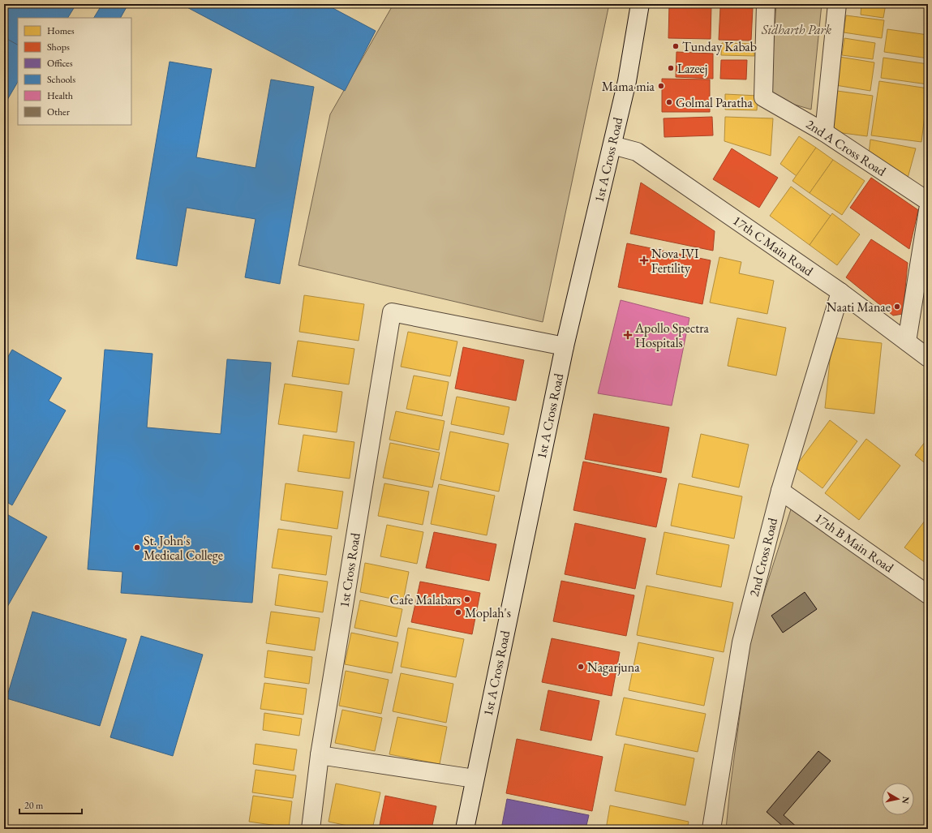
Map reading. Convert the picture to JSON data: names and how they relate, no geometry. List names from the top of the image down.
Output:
{
  "streets": {
    "street": [
      "2nd A Cross Road",
      "1st A Cross Road",
      "17th C Main Road",
      "17th B Main Road",
      "2nd Cross Road",
      "1st Cross Road"
    ]
  },
  "crossings": [
    ["1st A Cross Road", "17th C Main Road"],
    ["1st A Cross Road", "1st Cross Road"],
    ["17th C Main Road", "2nd Cross Road"],
    ["17th B Main Road", "2nd Cross Road"]
  ],
  "parks": ["Sidharth Park"],
  "places": {
    "other": [
      "Tunday Kabab",
      "Lazeej",
      "Mama mia",
      "Golmal Paratha",
      "Naati Manae",
      "St. John's Medical College",
      "Cafe Malabars",
      "Moplah's",
      "Nagarjuna"
    ],
    "health": ["Nova IVI Fertility", "Apollo Spectra Hospitals"]
  },
  "legend": [
    "Homes",
    "Shops",
    "Offices",
    "Schools",
    "Health",
    "Other"
  ],
  "scale_bar": "20 m",
  "north": "right"
}
